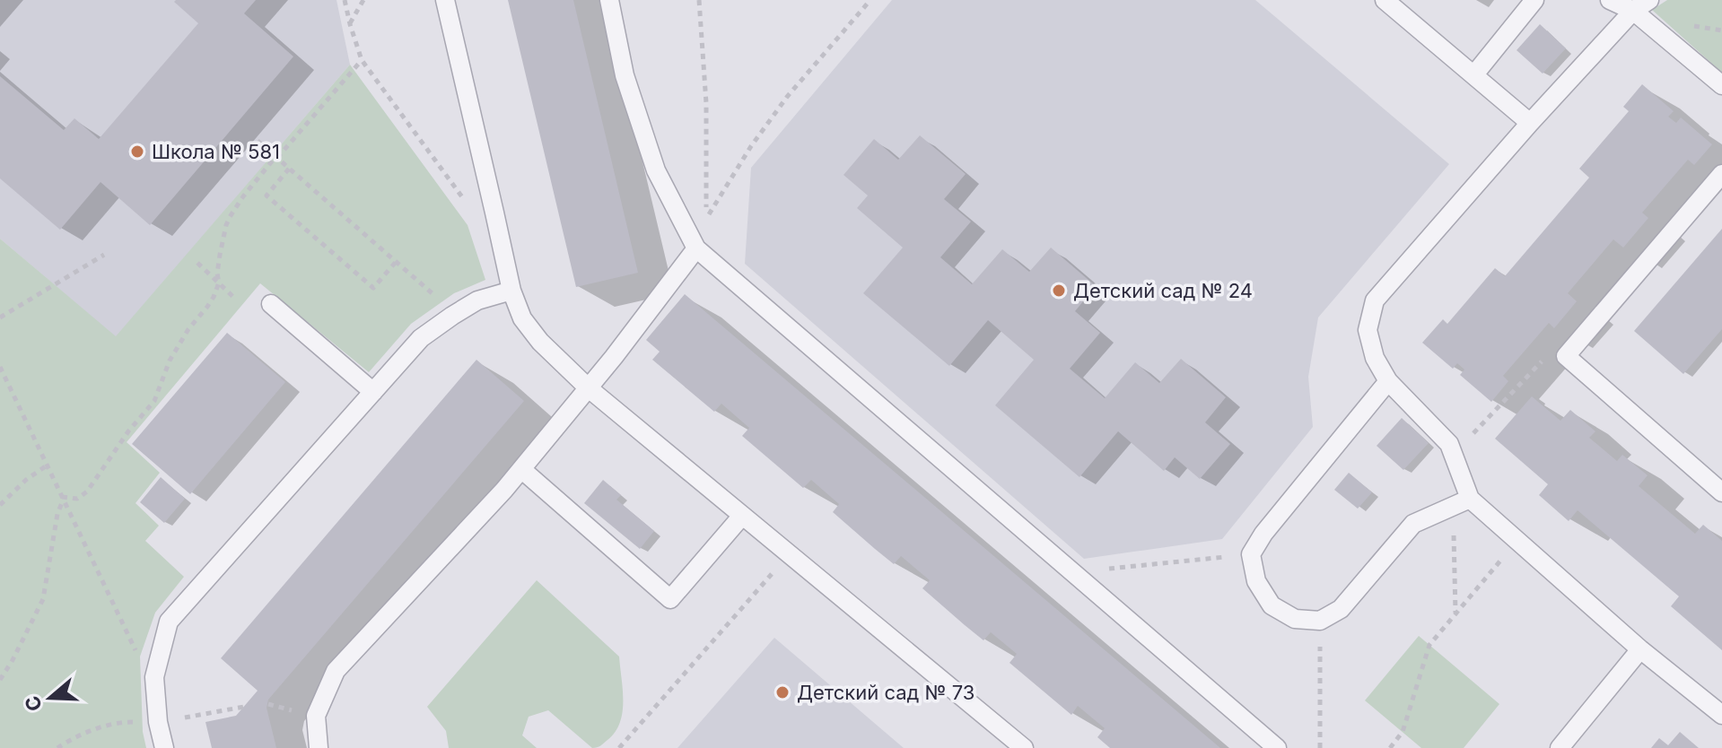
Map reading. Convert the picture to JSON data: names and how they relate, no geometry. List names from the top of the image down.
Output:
{
  "places": ["Школа № 581", "Детский сад № 24", "Детский сад № 73"],
  "north": "left"
}
